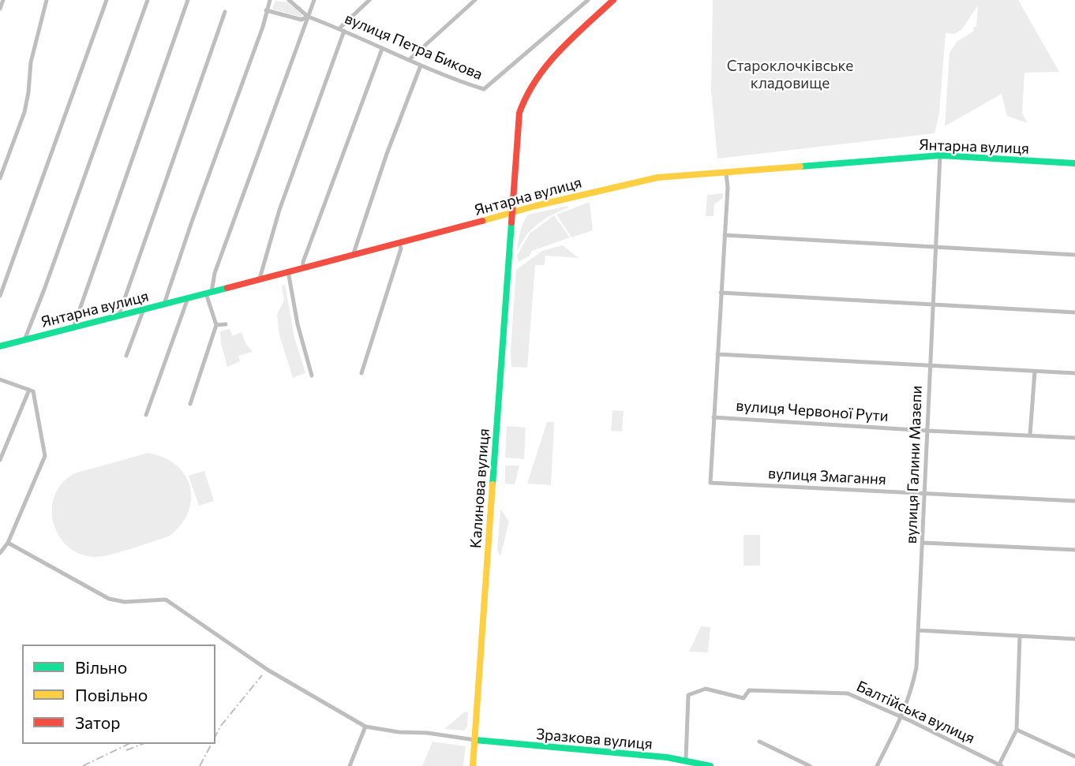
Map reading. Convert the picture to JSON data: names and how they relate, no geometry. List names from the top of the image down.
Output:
{
  "streets": {
    "main road": ["Янтарна вулиця", "Калинова вулиця", "Зразкова вулиця"],
    "street": [
      "вулиця Петра Бикова",
      "вулиця Червоної Рути",
      "вулиця Галини Мазепи",
      "вулиця Змагання",
      "Балтійська вулиця"
    ]
  },
  "crossings": [
    ["Янтарна вулиця", "вулиця Галини Мазепи"],
    ["Янтарна вулиця", "Калинова вулиця"],
    ["вулиця Червоної Рути", "вулиця Галини Мазепи"],
    ["вулиця Червоної Рути", "вулиця Змагання"],
    ["вулиця Галини Мазепи", "вулиця Змагання"],
    ["вулиця Галини Мазепи", "Балтійська вулиця"],
    ["Калинова вулиця", "Зразкова вулиця"],
    ["Балтійська вулиця", "Зразкова вулиця"]
  ],
  "parks": ["Староклочківське кладовище"],
  "legend": ["Вільно", "Повільно", "Затор"]
}
